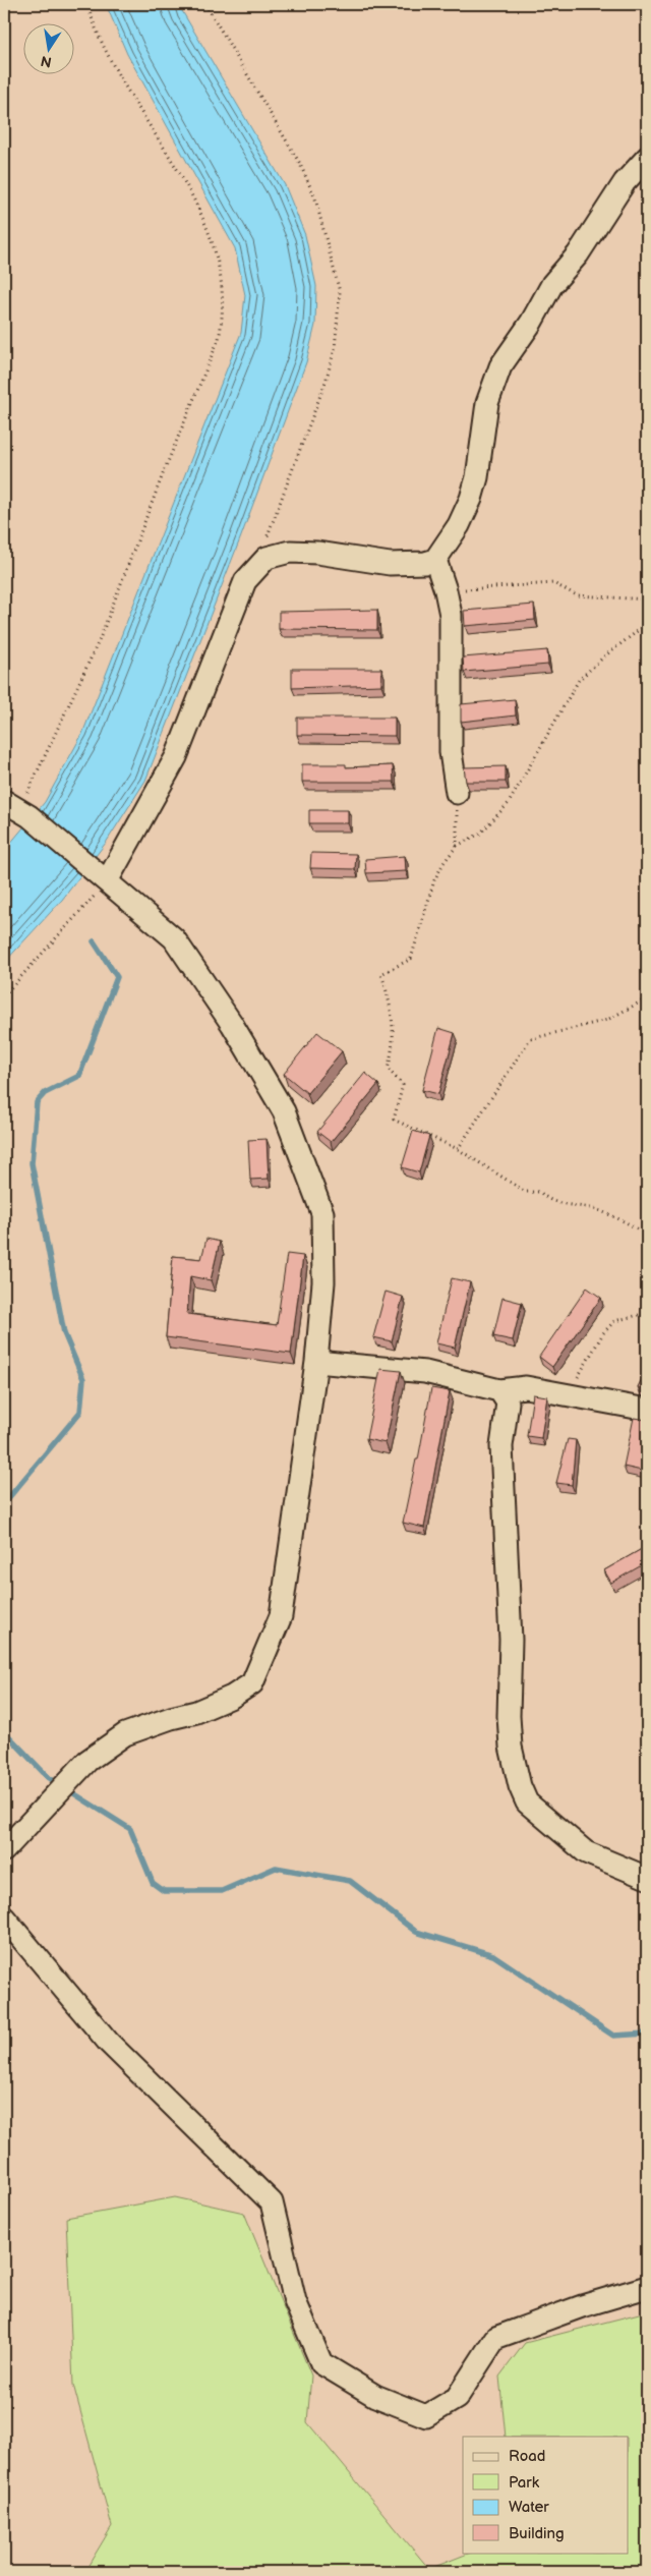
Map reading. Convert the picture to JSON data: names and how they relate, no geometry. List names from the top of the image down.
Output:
{
  "legend": [
    "Road",
    "Park",
    "Water",
    "Building"
  ],
  "north": "bottom"
}
